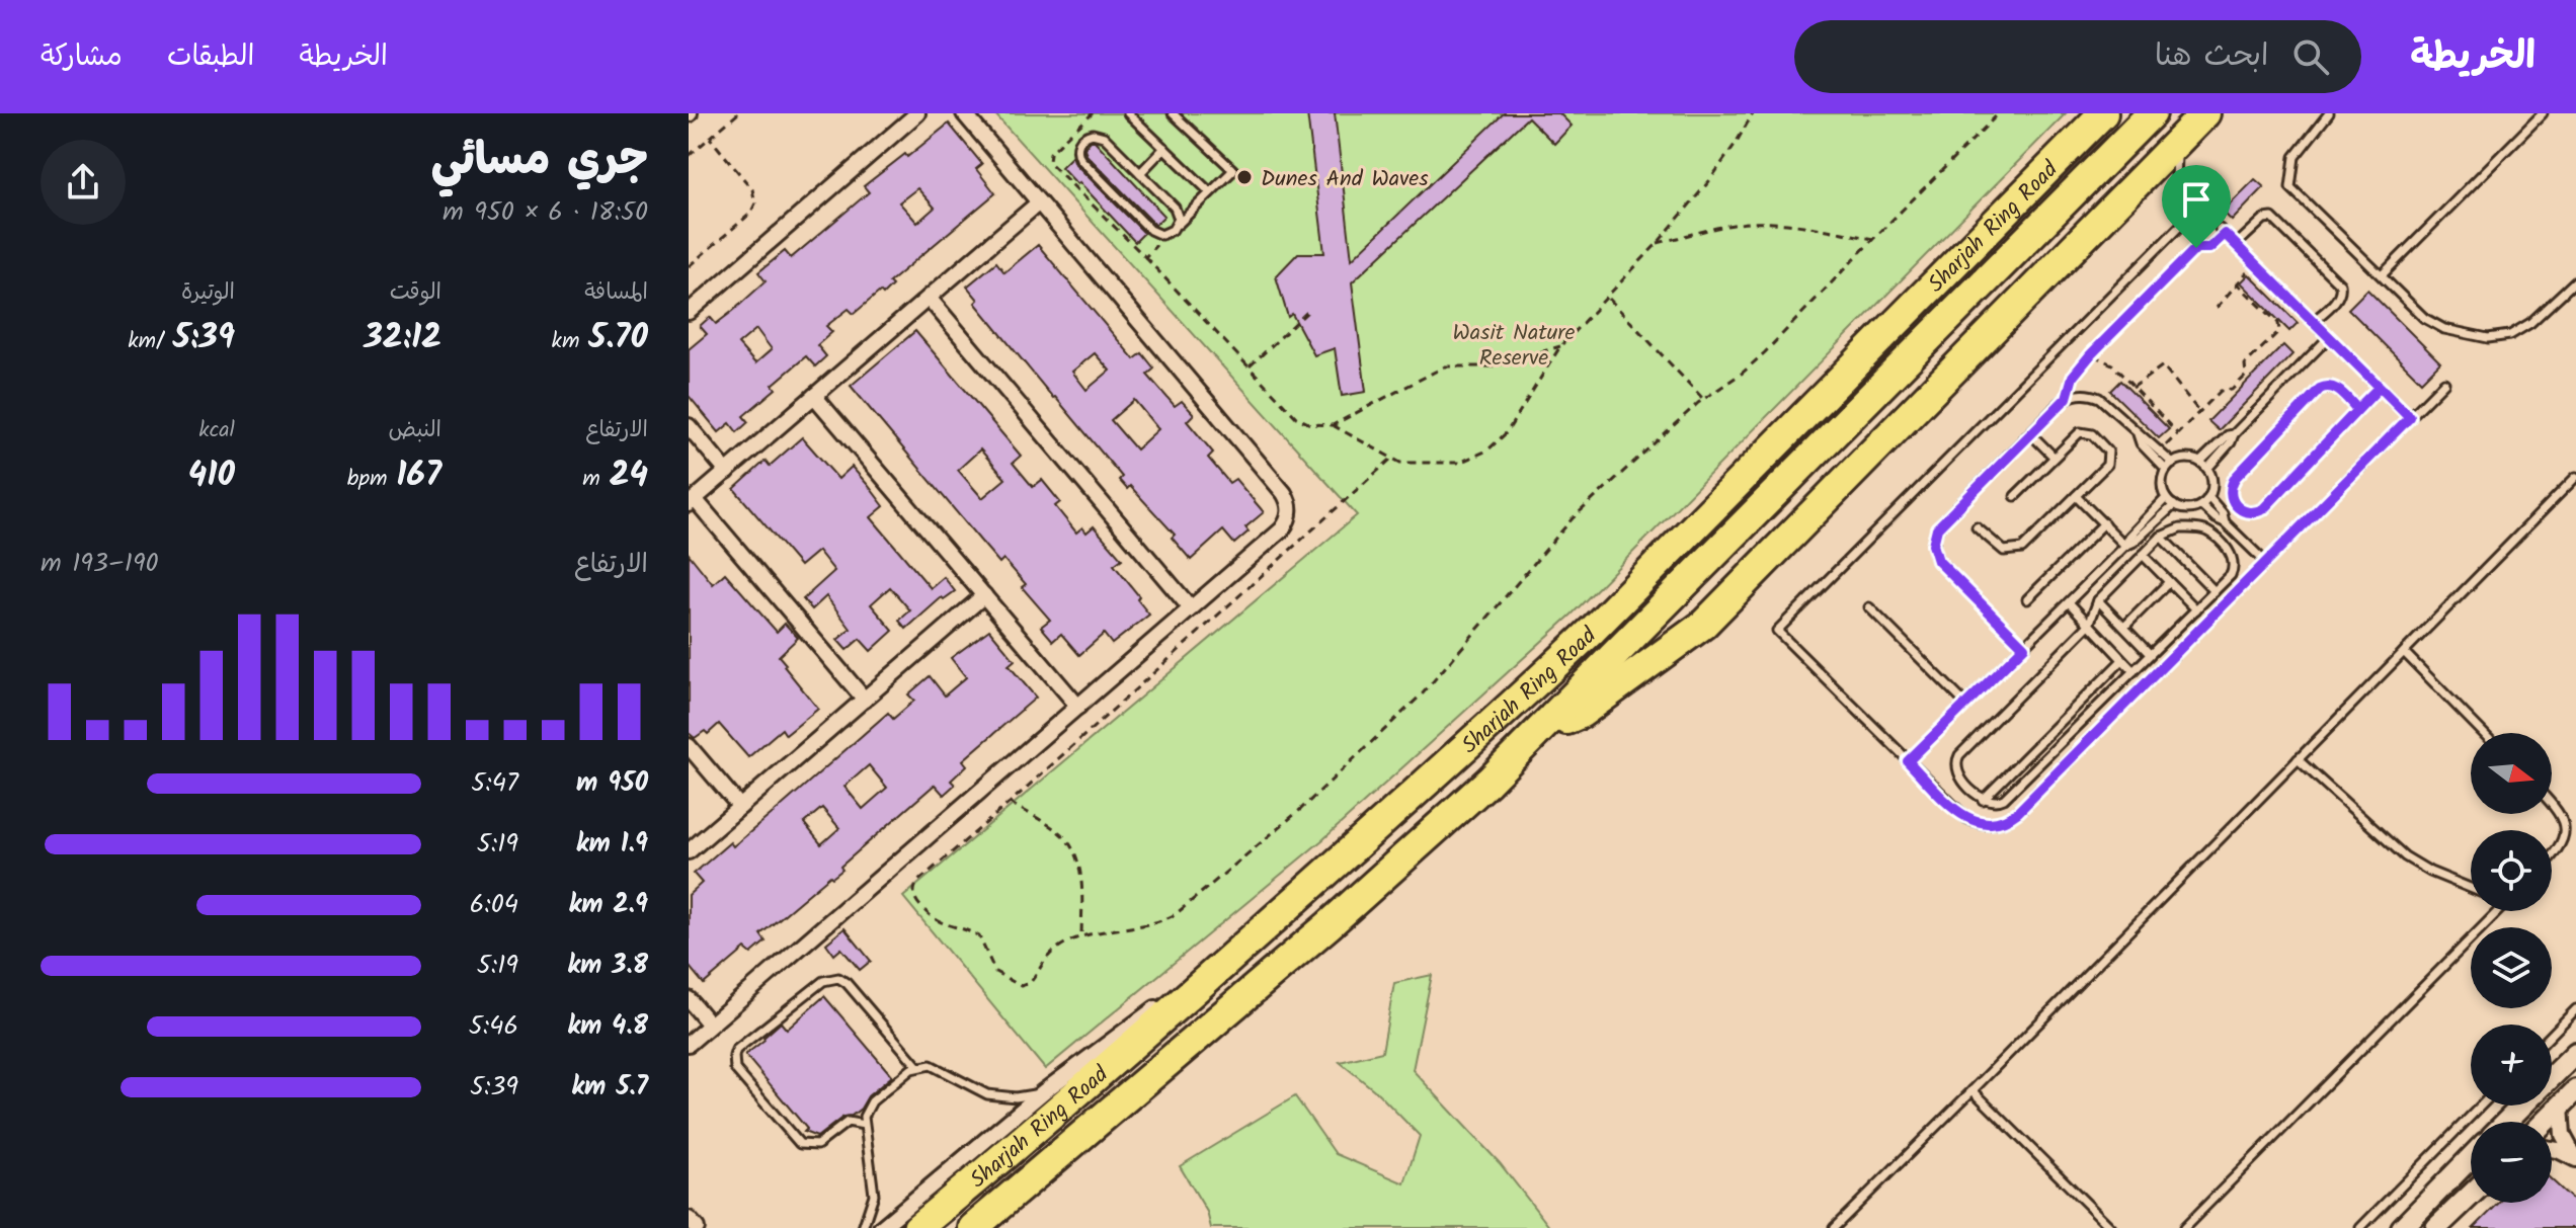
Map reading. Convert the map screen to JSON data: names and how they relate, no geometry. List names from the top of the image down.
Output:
{
  "streets": {
    "highway": ["Sharjah Ring Road"]
  },
  "parks": ["Wasit Nature Reserve"],
  "places": ["Dunes And Waves"],
  "north": "right",
  "page": {
    "header": "الخريطة",
    "search": "ابحث هنا",
    "nav": ["الخريطة", "الطبقات", "مشاركة"],
    "heading": ["جري مسائي", "18:50 · 6 × 950 m"],
    "stats": [
      ["المسافة", "5.70 km"],
      ["الوقت", "32:12"],
      ["الوتيرة", "5:39 /km"],
      ["الارتفاع", "24 m"],
      ["النبض", "167 bpm"],
      ["kcal", "410"]
    ],
    "chart": ["الارتفاع", "190–193 m"],
    "map_buttons": ["+", "−"],
    "list": [
      {
        "name": "950 m",
        "note": "5:47"
      },
      {
        "name": "1.9 km",
        "note": "5:19"
      },
      {
        "name": "2.9 km",
        "note": "6:04"
      },
      {
        "name": "3.8 km",
        "note": "5:19"
      },
      {
        "name": "4.8 km",
        "note": "5:46"
      },
      {
        "name": "5.7 km",
        "note": "5:39"
      }
    ]
  }
}
